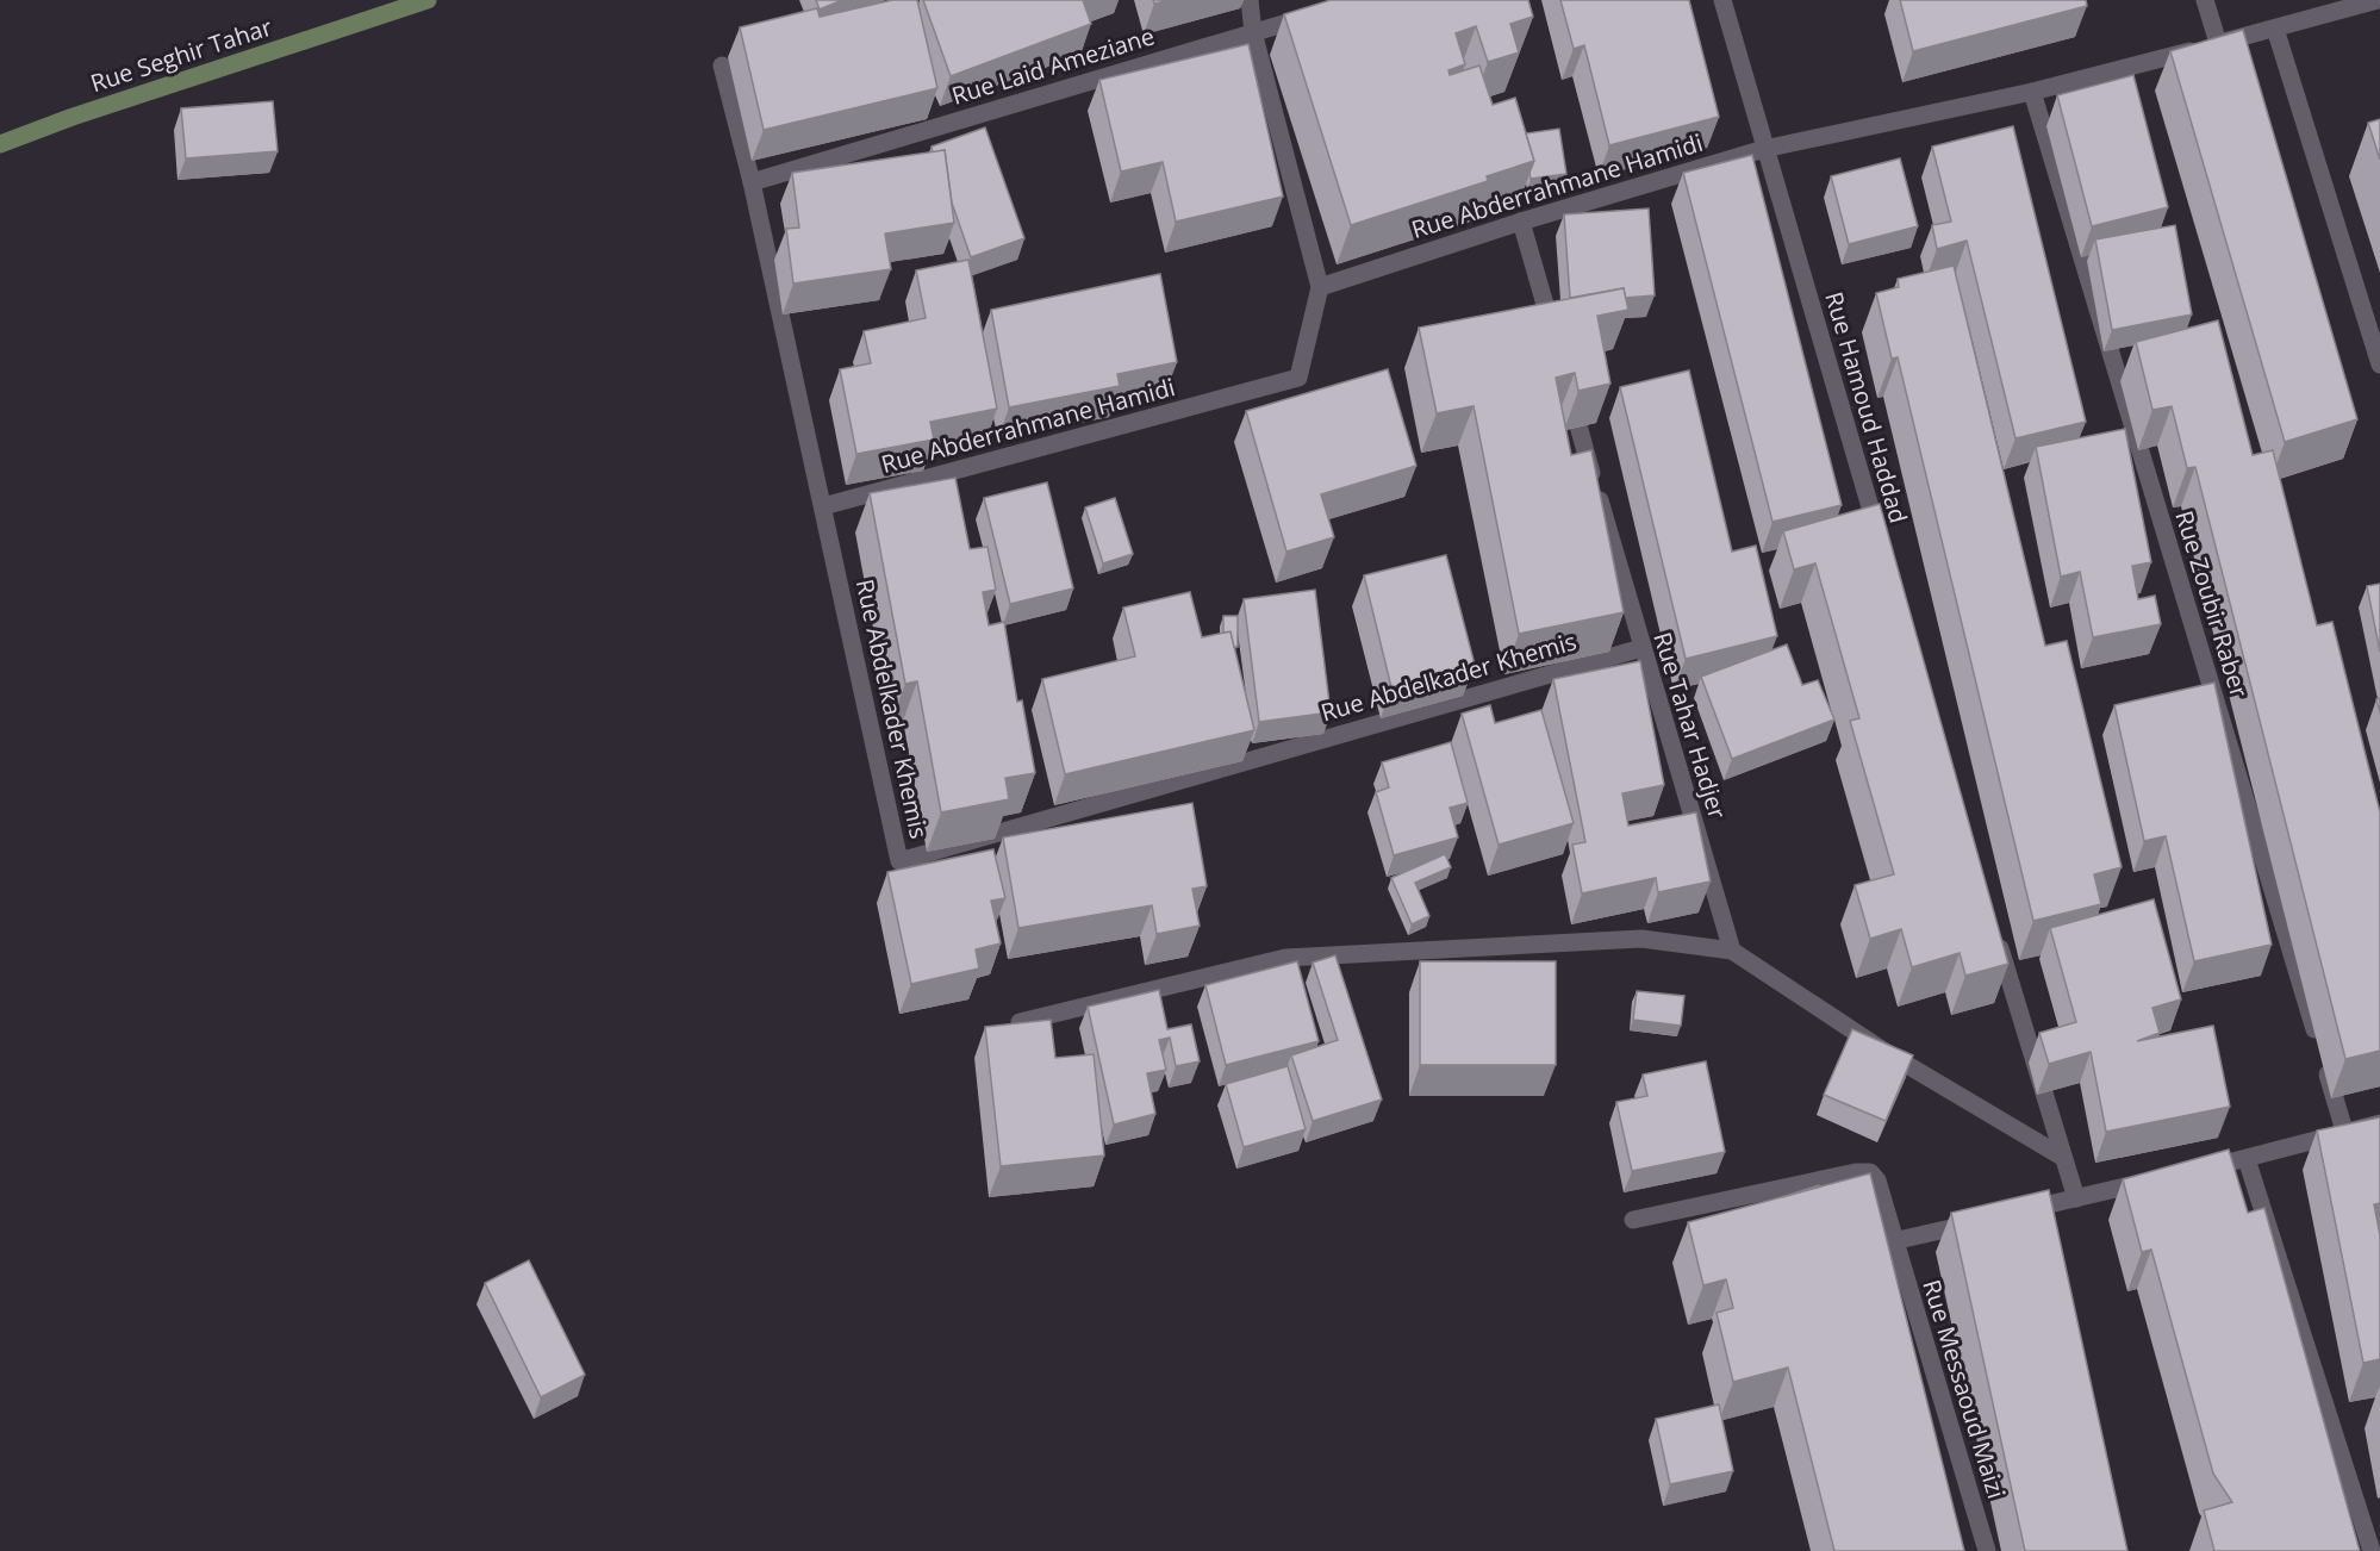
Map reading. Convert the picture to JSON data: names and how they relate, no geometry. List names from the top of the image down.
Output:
{
  "streets": {
    "main road": ["Rue Seghir Tahar"],
    "street": [
      "Rue Laid Ameziane",
      "Rue Abderrahmane Hamidi",
      "Rue Hamoud Haddad",
      "Rue Zoubir Raber",
      "Rue Abdelkader Khemis",
      "Rue Tahar Hadjer",
      "Rue Messaoud Maizi"
    ]
  },
  "crossings": [
    ["Rue Laid Ameziane", "Rue Abdelkader Khemis"],
    ["Rue Abderrahmane Hamidi", "Rue Hamoud Haddad"],
    ["Rue Abderrahmane Hamidi", "Rue Zoubir Raber"],
    ["Rue Abderrahmane Hamidi", "Rue Abdelkader Khemis"],
    ["Rue Abdelkader Khemis", "Rue Tahar Hadjer"]
  ]
}
